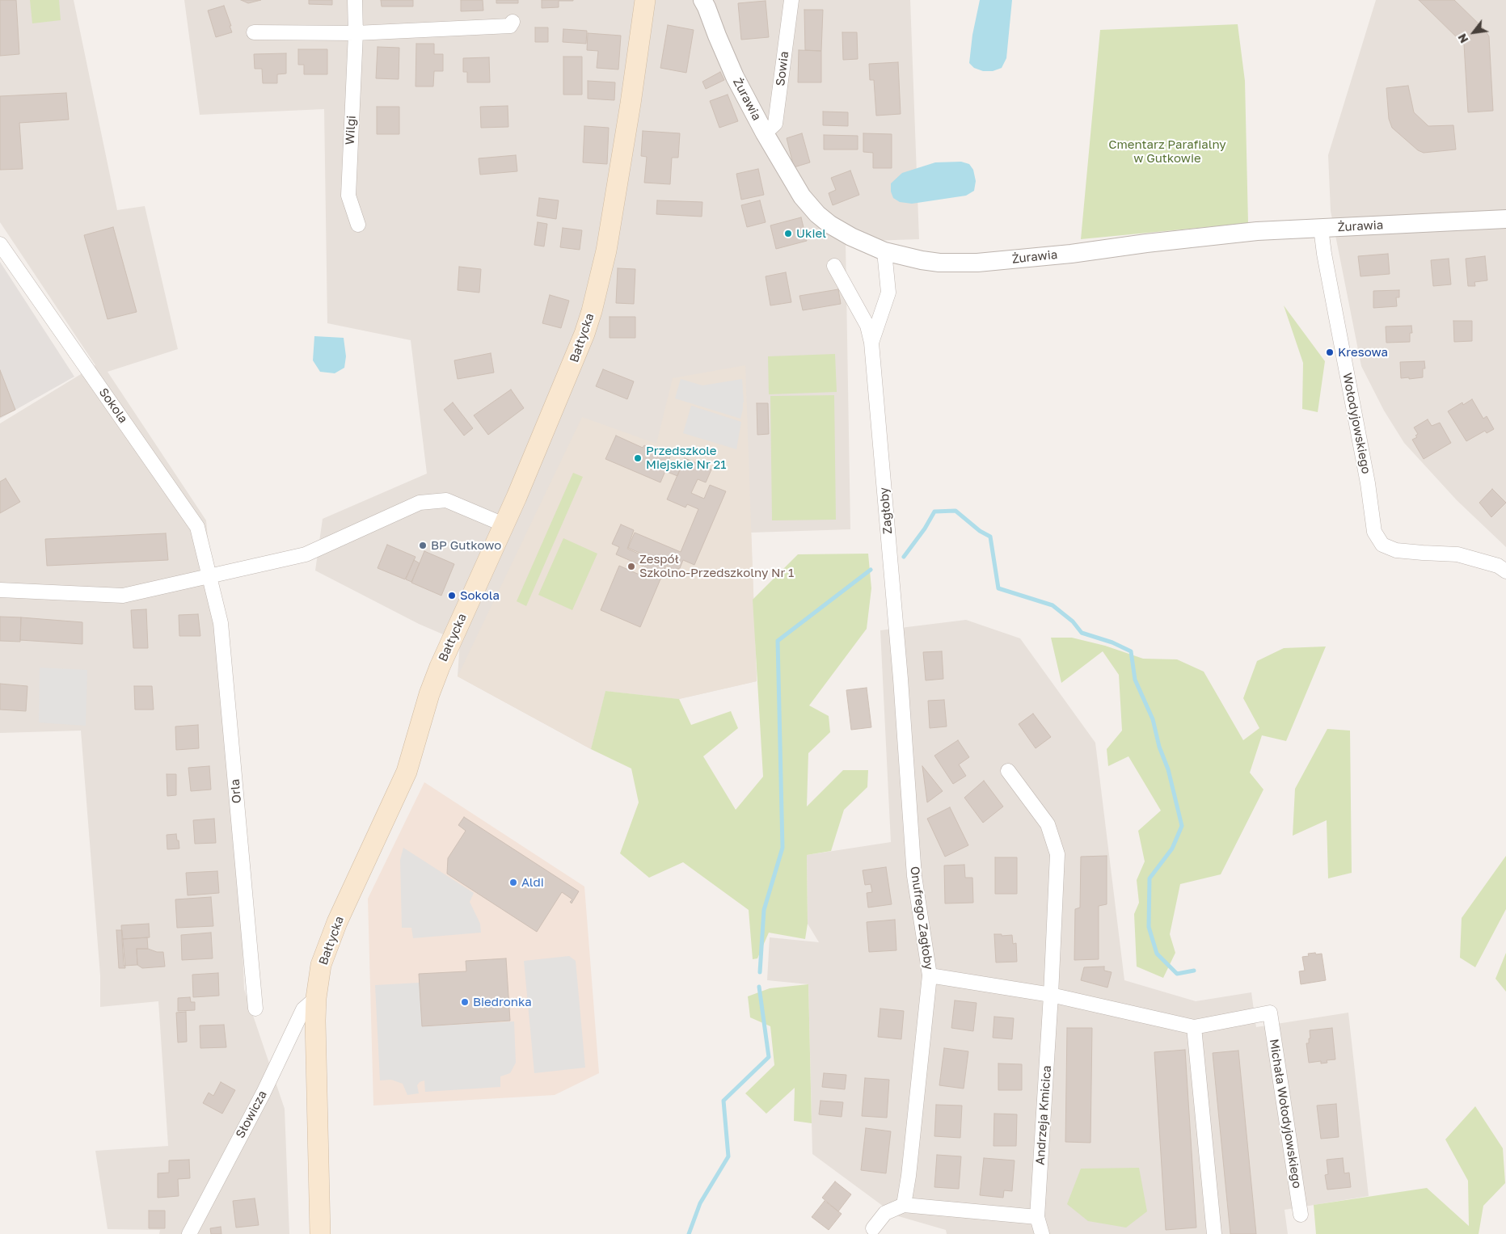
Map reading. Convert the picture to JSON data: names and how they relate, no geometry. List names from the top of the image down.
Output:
{
  "streets": {
    "main road": ["Bałtycka"],
    "street": [
      "Sowia",
      "Żurawia",
      "Wilgi",
      "Sokola",
      "Wołodyjowskiego",
      "Zagłoby",
      "Orla",
      "Onufrego Zagłoby",
      "Michała Wołodyjowskiego",
      "Słowicza",
      "Andrzeja Kmicica"
    ]
  },
  "crossings": [
    ["Sowia", "Żurawia"],
    ["Żurawia", "Wołodyjowskiego"],
    ["Żurawia", "Zagłoby"],
    ["Bałtycka", "Słowicza"],
    ["Sokola", "Orla"],
    ["Zagłoby", "Onufrego Zagłoby"]
  ],
  "parks": ["Cmentarz Parafialny w Gutkowie"],
  "places": [
    "Ukiel",
    "Kresowa",
    "Przedszkole Miejskie Nr 21",
    "BP Gutkowo",
    "Zespół Szkolno-Przedszkolny Nr 1",
    "Sokola",
    "Aldi",
    "Biedronka"
  ],
  "north": "bottom left"
}
